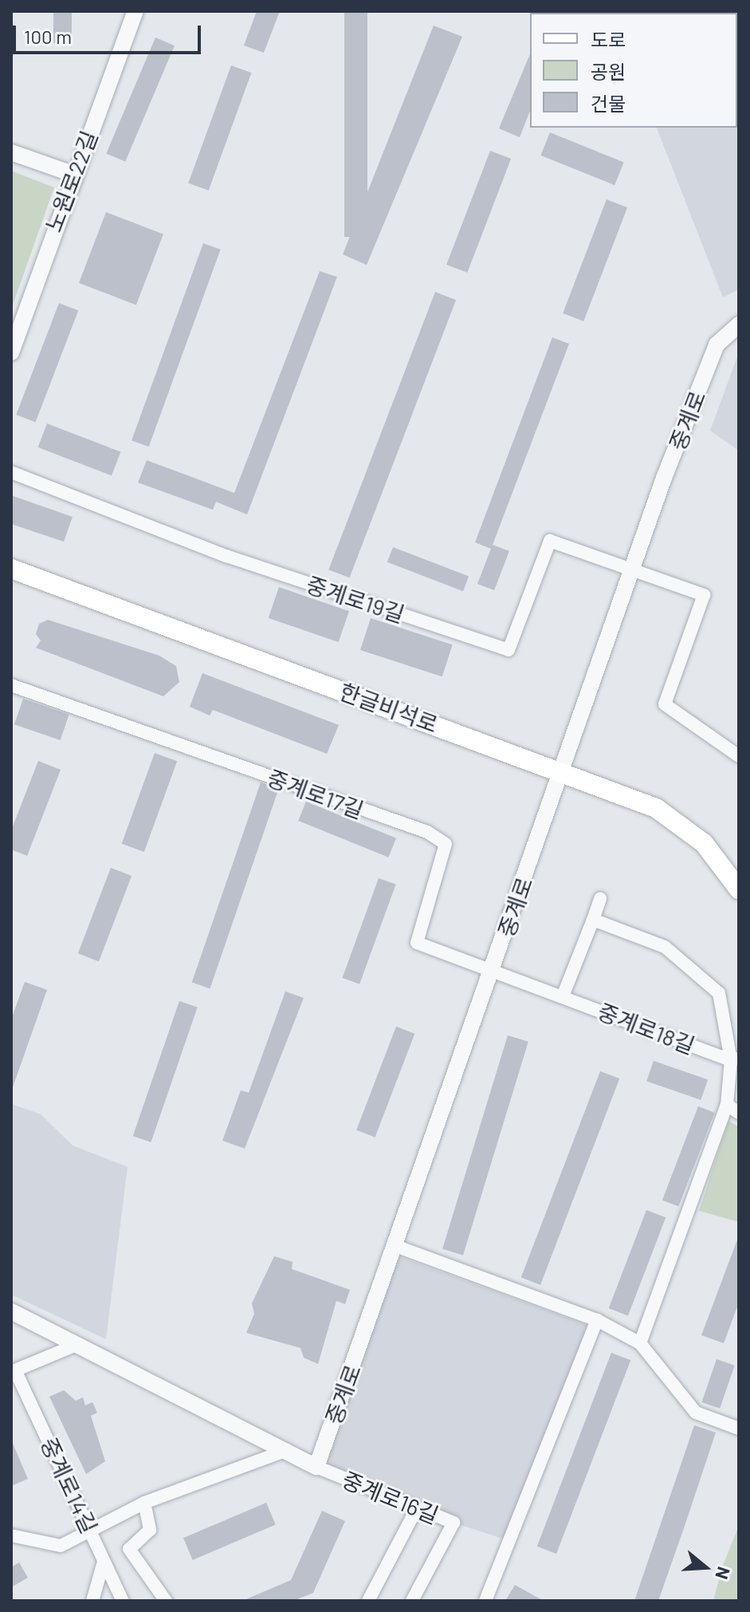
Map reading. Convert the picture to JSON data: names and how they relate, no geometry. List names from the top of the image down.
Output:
{
  "streets": {
    "main road": ["한글비석로"],
    "street": [
      "노원로22길",
      "중계로",
      "중계로19길",
      "중계로17길",
      "중계로18길",
      "중계로14길",
      "중계로16길"
    ]
  },
  "crossings": [
    ["중계로", "중계로19길"],
    ["중계로", "한글비석로"],
    ["중계로", "중계로17길"],
    ["중계로", "중계로18길"],
    ["중계로", "중계로16길"],
    ["중계로17길", "중계로18길"]
  ],
  "legend": ["도로", "공원", "건물"],
  "scale_bar": "100 m",
  "north": "right"
}
